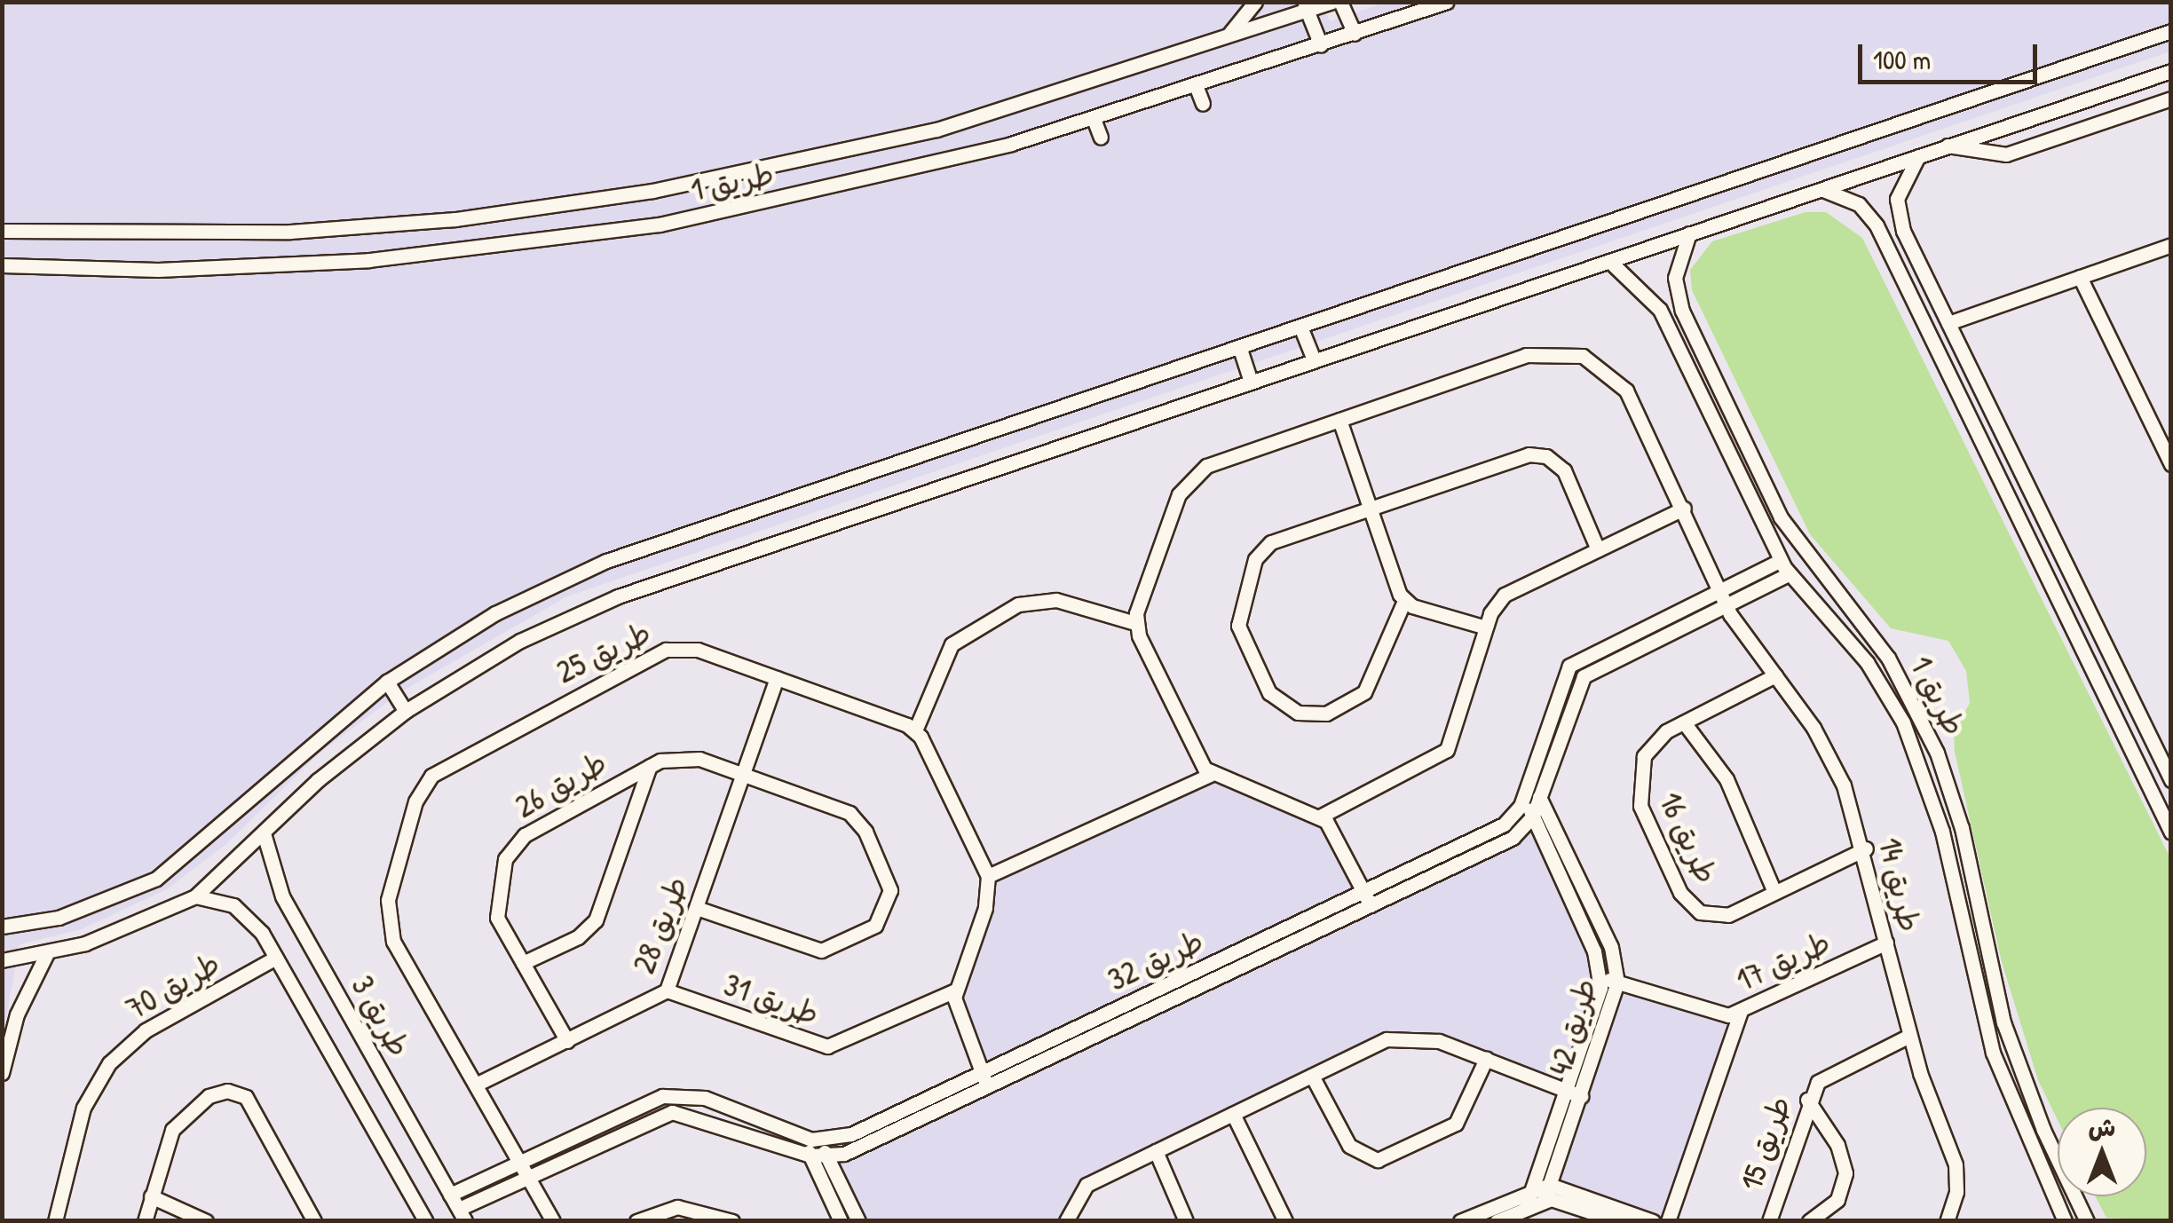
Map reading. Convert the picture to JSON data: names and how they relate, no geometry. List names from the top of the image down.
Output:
{
  "streets": {
    "street": [
      "طريق 1",
      "طريق 25",
      "طريق 26",
      "طريق 16",
      "طريق 14",
      "طريق 28",
      "طريق 32",
      "طريق 17",
      "طريق 70",
      "طريق 31",
      "طريق 3",
      "طريق 42",
      "طريق 15"
    ]
  },
  "crossings": [
    ["طريق 1", "طريق 32"],
    ["طريق 25", "طريق 14"],
    ["طريق 25", "طريق 28"],
    ["طريق 25", "طريق 32"],
    ["طريق 26", "طريق 28"],
    ["طريق 16", "طريق 14"],
    ["طريق 14", "طريق 32"],
    ["طريق 14", "طريق 17"],
    ["طريق 14", "طريق 15"],
    ["طريق 28", "طريق 31"],
    ["طريق 32", "طريق 3"],
    ["طريق 32", "طريق 42"],
    ["طريق 17", "طريق 42"],
    ["طريق 70", "طريق 3"]
  ],
  "scale_bar": "100 m",
  "north": "top"
}
